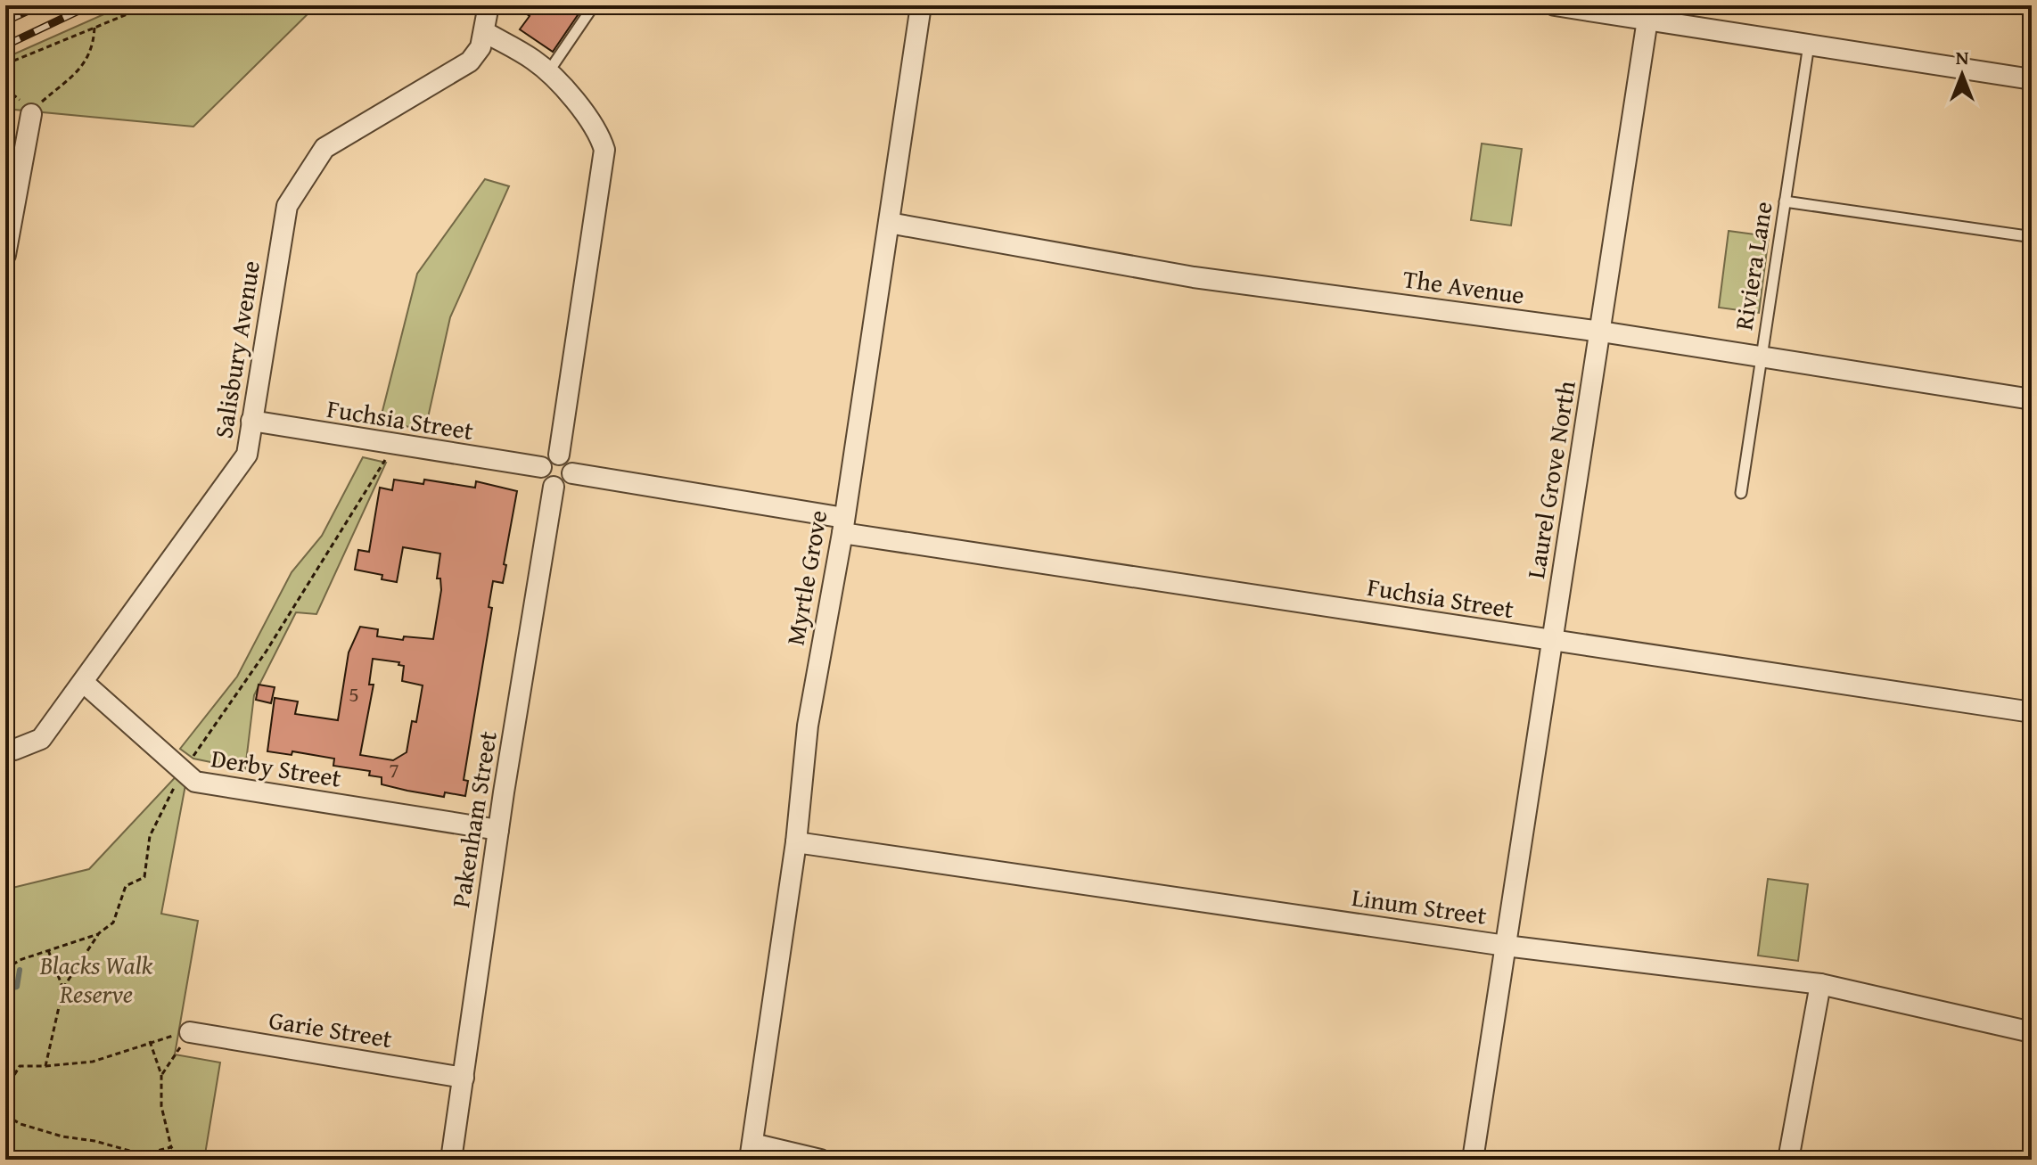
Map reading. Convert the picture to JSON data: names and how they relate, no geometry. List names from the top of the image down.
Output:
{
  "streets": {
    "street": [
      "The Avenue",
      "Salisbury Avenue",
      "Fuchsia Street",
      "Laurel Grove North",
      "Myrtle Grove",
      "Derby Street",
      "Pakenham Street",
      "Linum Street",
      "Garie Street"
    ],
    "lane": ["Riviera Lane"]
  },
  "crossings": [
    ["Riviera Lane", "The Avenue"],
    ["The Avenue", "Laurel Grove North"],
    ["The Avenue", "Myrtle Grove"],
    ["Salisbury Avenue", "Fuchsia Street"],
    ["Salisbury Avenue", "Derby Street"],
    ["Fuchsia Street", "Laurel Grove North"],
    ["Fuchsia Street", "Myrtle Grove"],
    ["Fuchsia Street", "Pakenham Street"],
    ["Laurel Grove North", "Linum Street"],
    ["Myrtle Grove", "Linum Street"],
    ["Derby Street", "Pakenham Street"],
    ["Pakenham Street", "Garie Street"]
  ],
  "parks": ["Blacks Walk Reserve"],
  "house_numbers": ["5", "7"],
  "north": "top"
}
